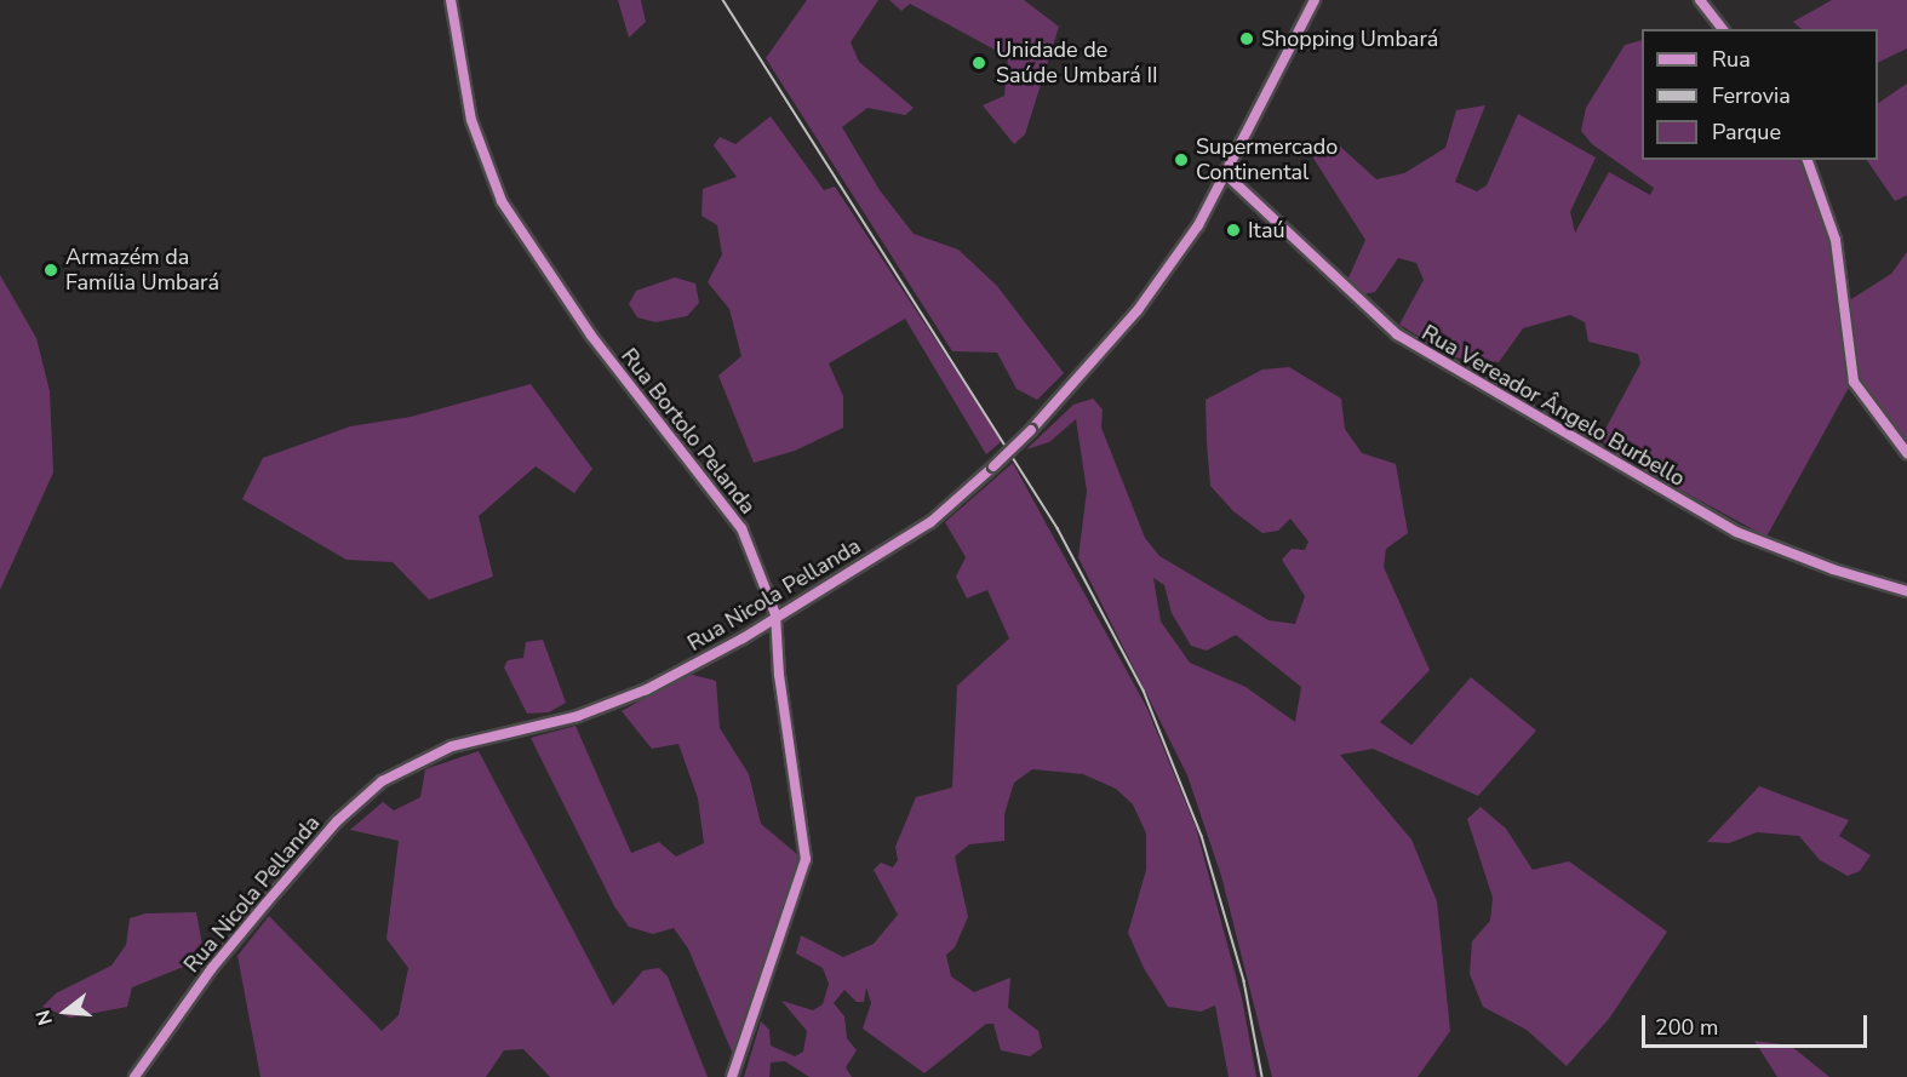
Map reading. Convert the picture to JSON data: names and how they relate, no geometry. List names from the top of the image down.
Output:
{
  "streets": {
    "main road": ["Rua Vereador Ângelo Burbello", "Rua Bortolo Pelanda", "Rua Nicola Pellanda"]
  },
  "crossings": [
    ["Rua Vereador Ângelo Burbello", "Rua Nicola Pellanda"],
    ["Rua Bortolo Pelanda", "Rua Nicola Pellanda"]
  ],
  "places": [
    "Shopping Umbará",
    "Unidade de Saúde Umbará II",
    "Supermercado Continental",
    "Itaú",
    "Armazém da Família Umbará"
  ],
  "legend": ["Rua", "Ferrovia", "Parque"],
  "scale_bar": "200 m",
  "north": "left"
}
